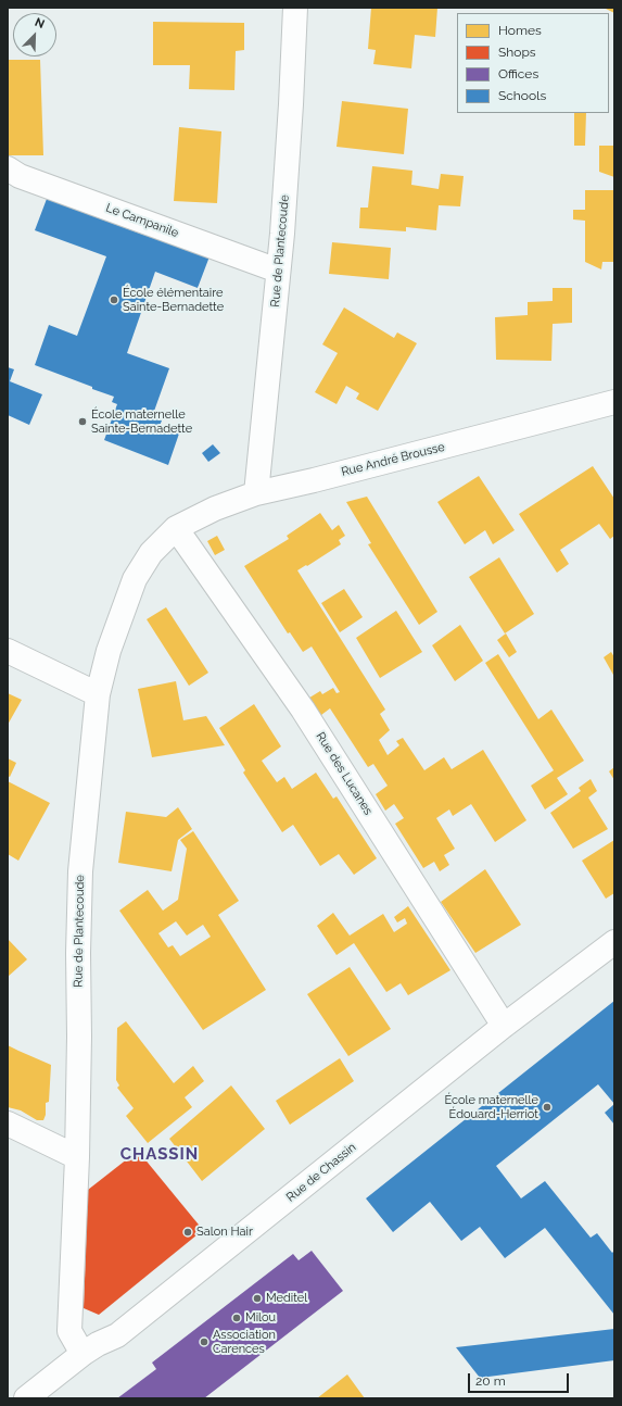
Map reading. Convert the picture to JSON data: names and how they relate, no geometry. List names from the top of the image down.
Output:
{
  "streets": {
    "street": [
      "Le Campanile",
      "Rue de Plantecoude",
      "Rue André Brousse",
      "Rue des Lucanes",
      "Rue de Chassin"
    ]
  },
  "crossings": [
    ["Le Campanile", "Rue de Plantecoude"],
    ["Rue de Plantecoude", "Rue André Brousse"],
    ["Rue de Plantecoude", "Rue des Lucanes"],
    ["Rue de Plantecoude", "Rue de Chassin"],
    ["Rue André Brousse", "Rue des Lucanes"],
    ["Rue des Lucanes", "Rue de Chassin"]
  ],
  "districts": ["CHASSIN"],
  "places": [
    "École élémentaire Sainte-Bernadette",
    "École maternelle Sainte-Bernadette",
    "École maternelle Édouard-Herriot",
    "Salon Hair",
    "Meditel",
    "Milou",
    "Association Carences"
  ],
  "legend": [
    "Homes",
    "Shops",
    "Offices",
    "Schools"
  ],
  "scale_bar": "20 m",
  "north": "top right"
}
